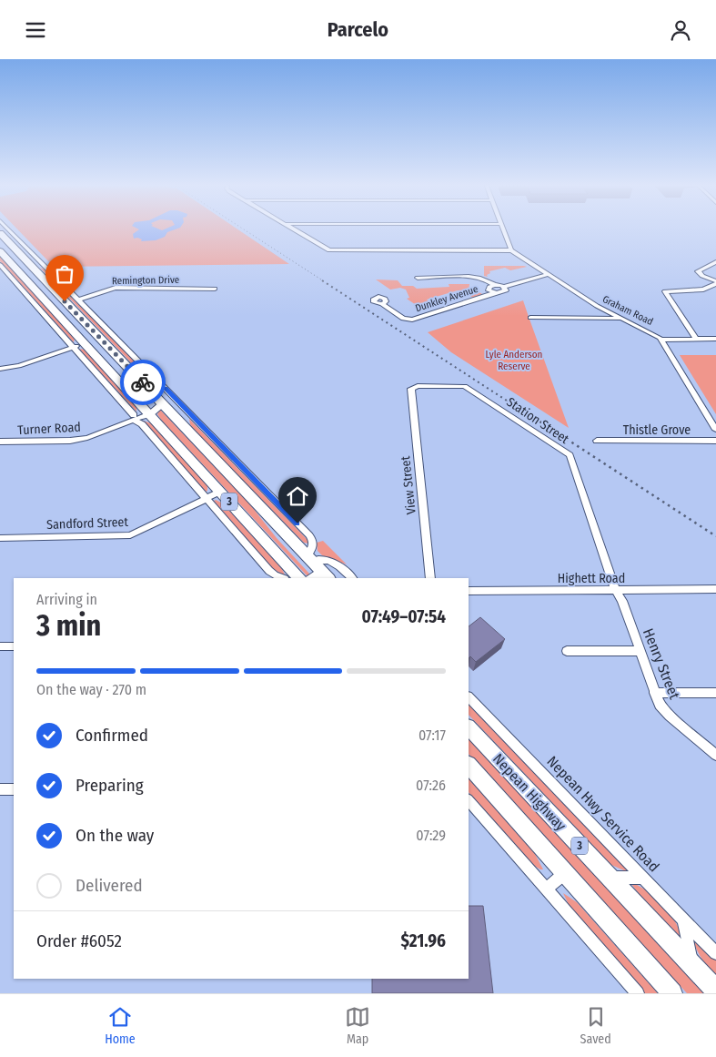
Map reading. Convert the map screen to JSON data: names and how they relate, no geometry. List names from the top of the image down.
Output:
{
  "streets": {
    "highway": ["3", "Nepean Highway"],
    "street": [
      "Remington Drive",
      "Dunkley Avenue",
      "Graham Road",
      "Station Street",
      "Turner Road",
      "Thistle Grove",
      "View Street",
      "Sandford Street",
      "Highett Road",
      "Henry Street",
      "Nepean Hwy Service Road"
    ]
  },
  "crossings": [
    ["Station Street", "View Street"],
    ["Station Street", "Highett Road"],
    ["Station Street", "Henry Street"],
    ["Turner Road", "3"],
    ["3", "Sandford Street"],
    ["Highett Road", "Henry Street"]
  ],
  "parks": ["Lyle Anderson Reserve"],
  "page": {
    "header": "Parcelo",
    "heading": ["3 min", "Arriving in", "07:49–07:54"],
    "panel": ["Order #6052", "$21.96"],
    "bar": "On the way · 270 m",
    "list": [
      ["Confirmed", "07:17"],
      ["Preparing", "07:26"],
      ["On the way", "07:29"],
      "Delivered"
    ],
    "tabs": ["Home", "Map", "Saved"]
  }
}
